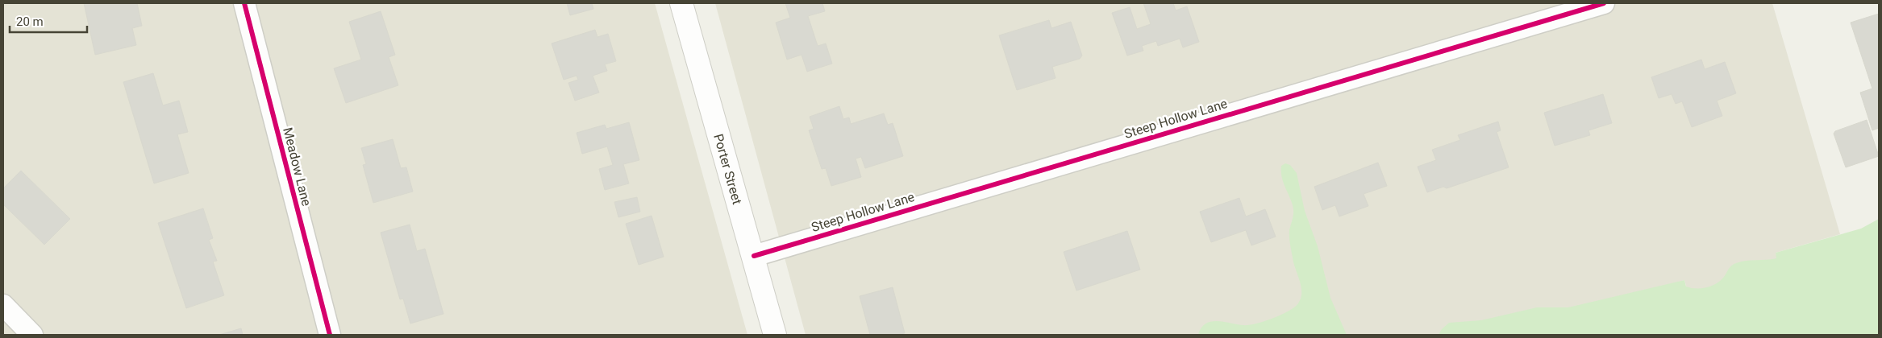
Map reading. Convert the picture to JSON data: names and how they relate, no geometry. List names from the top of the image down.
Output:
{
  "streets": {
    "street": ["Steep Hollow Lane", "Meadow Lane", "Porter Street"]
  },
  "crossings": [
    ["Steep Hollow Lane", "Porter Street"]
  ],
  "scale_bar": "20 m"
}
